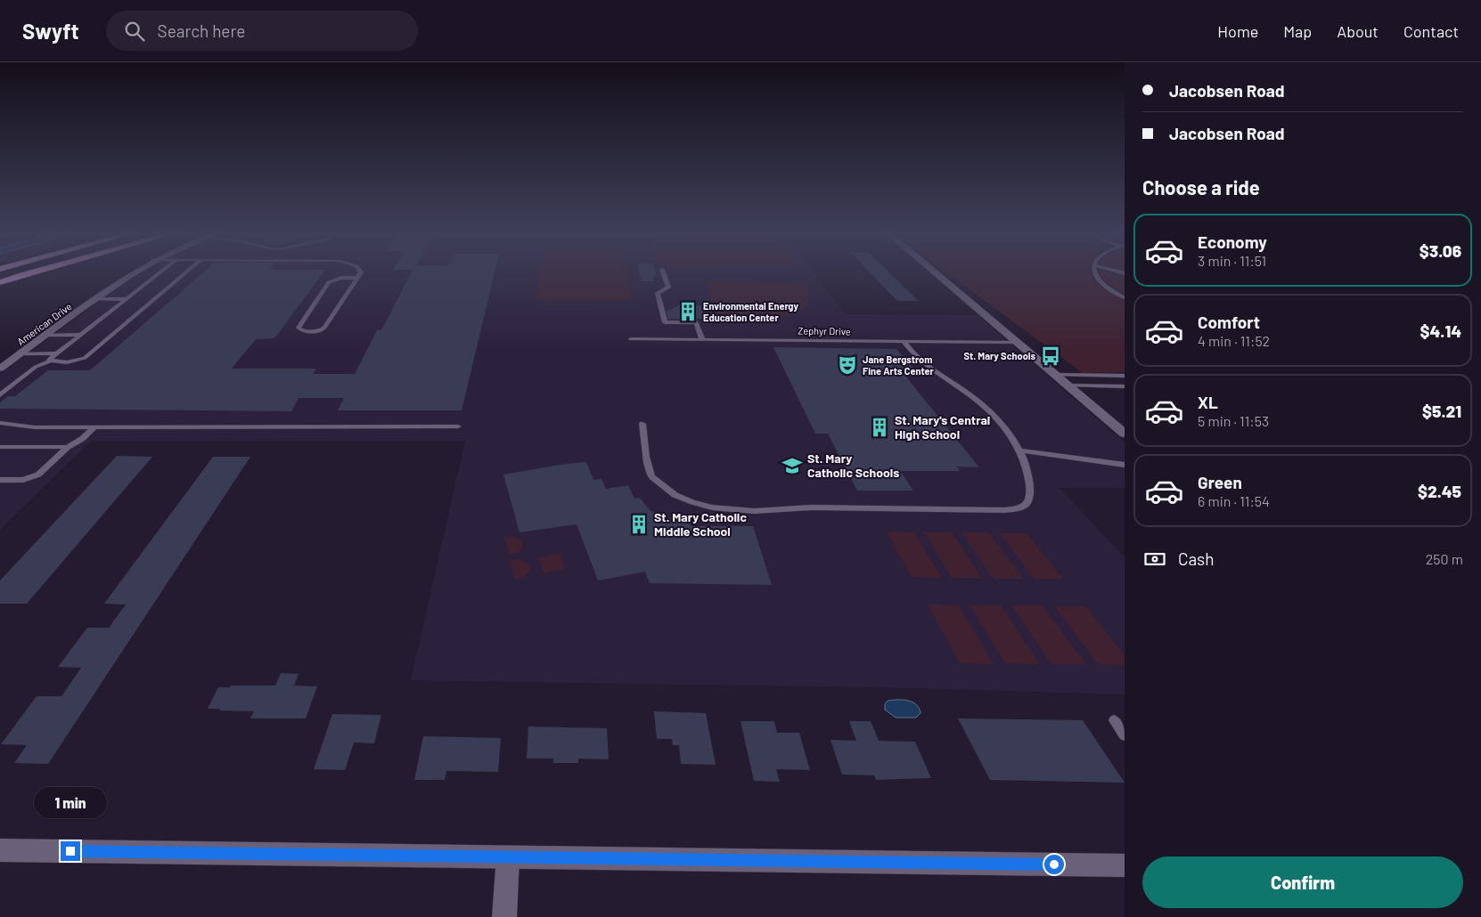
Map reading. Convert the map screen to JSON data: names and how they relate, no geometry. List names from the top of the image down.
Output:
{
  "streets": {
    "street": ["American Drive"],
    "lane": ["Zephyr Drive"]
  },
  "places": {
    "building": ["Environmental Energy Education Center", "St. Mary's Central High School", "St. Mary Catholic Middle School"],
    "bus stop": ["St. Mary Schools"],
    "theatre": ["Jane Bergstrom Fine Arts Center"],
    "school or university": ["St. Mary Catholic Schools"]
  },
  "page": {
    "header": "Swyft",
    "search": "Search here",
    "nav": [
      "Home",
      "Map",
      "About",
      "Contact"
    ],
    "banner": ["Jacobsen Road", "Jacobsen Road"],
    "heading": "Choose a ride",
    "list": [
      {
        "name": "Economy",
        "note": "3 min · 11:51",
        "value": "$3.06"
      },
      {
        "name": "Comfort",
        "note": "4 min · 11:52",
        "value": "$4.14"
      },
      {
        "name": "XL",
        "note": "5 min · 11:53",
        "value": "$5.21"
      },
      {
        "name": "Green",
        "note": "6 min · 11:54",
        "value": "$2.45"
      }
    ],
    "pay": ["Cash", "250 m"],
    "bubble": "1 min",
    "buttons": "Confirm"
  }
}
